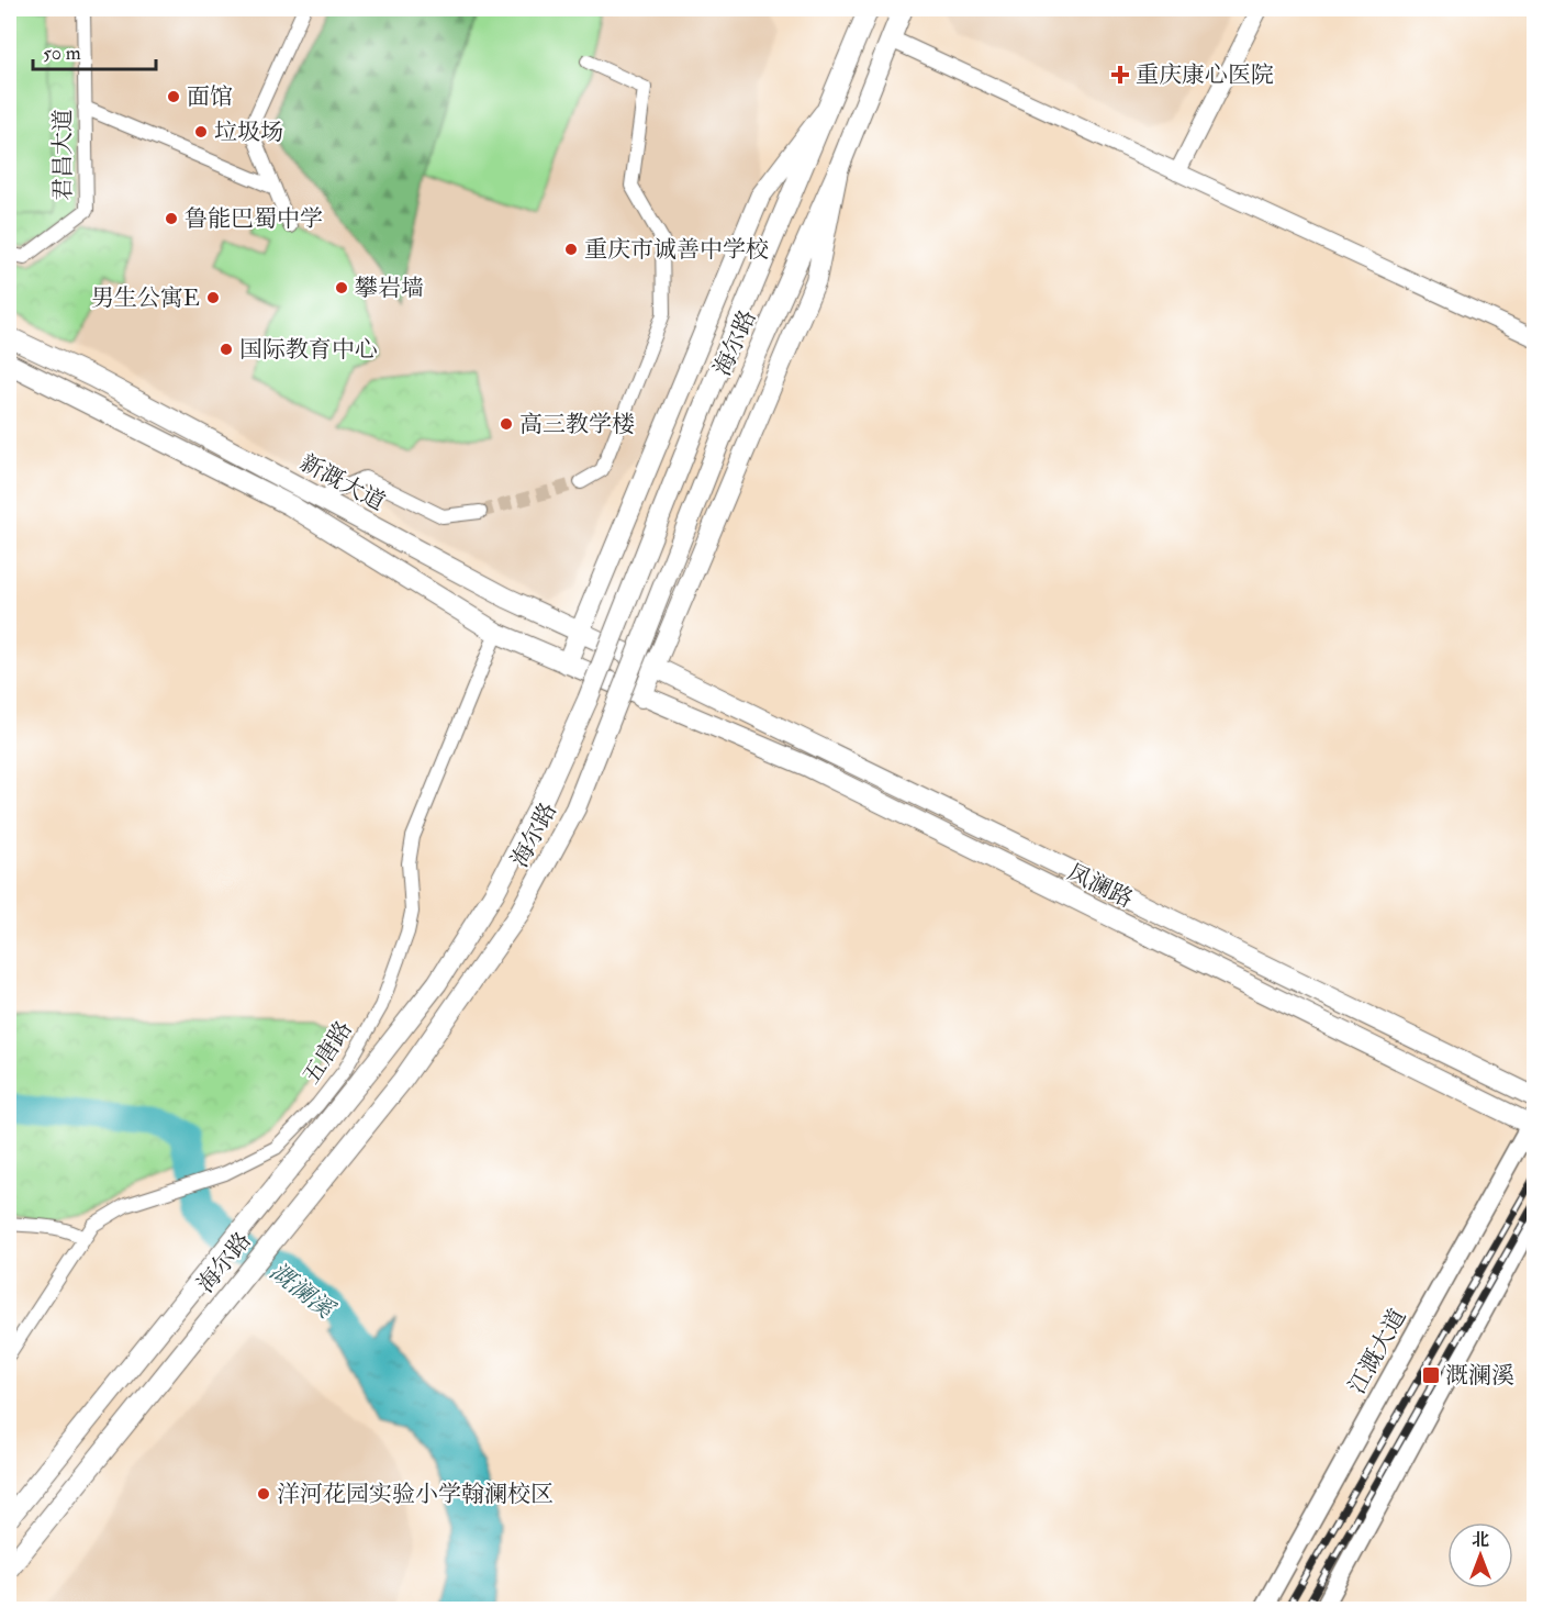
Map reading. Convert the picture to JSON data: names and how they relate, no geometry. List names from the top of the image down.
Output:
{
  "streets": {
    "main road": [
      "海尔路",
      "新溉大道",
      "凤澜路",
      "江溉大道"
    ],
    "street": ["君昌大道", "五唐路"]
  },
  "crossings": [
    ["新溉大道", "凤澜路"],
    ["新溉大道", "五唐路"],
    ["凤澜路", "江溉大道"]
  ],
  "water": ["溉澜溪"],
  "places": {
    "health": ["重庆康心医院"],
    "other": [
      "面馆",
      "垃圾场",
      "鲁能巴蜀中学",
      "重庆市诚善中学校",
      "攀岩墙",
      "男生公寓E",
      "国际教育中心",
      "高三教学楼",
      "洋河花园实验小学翰澜校区"
    ],
    "transit": ["溉澜溪"]
  },
  "scale_bar": "50 m",
  "north": "top"
}
